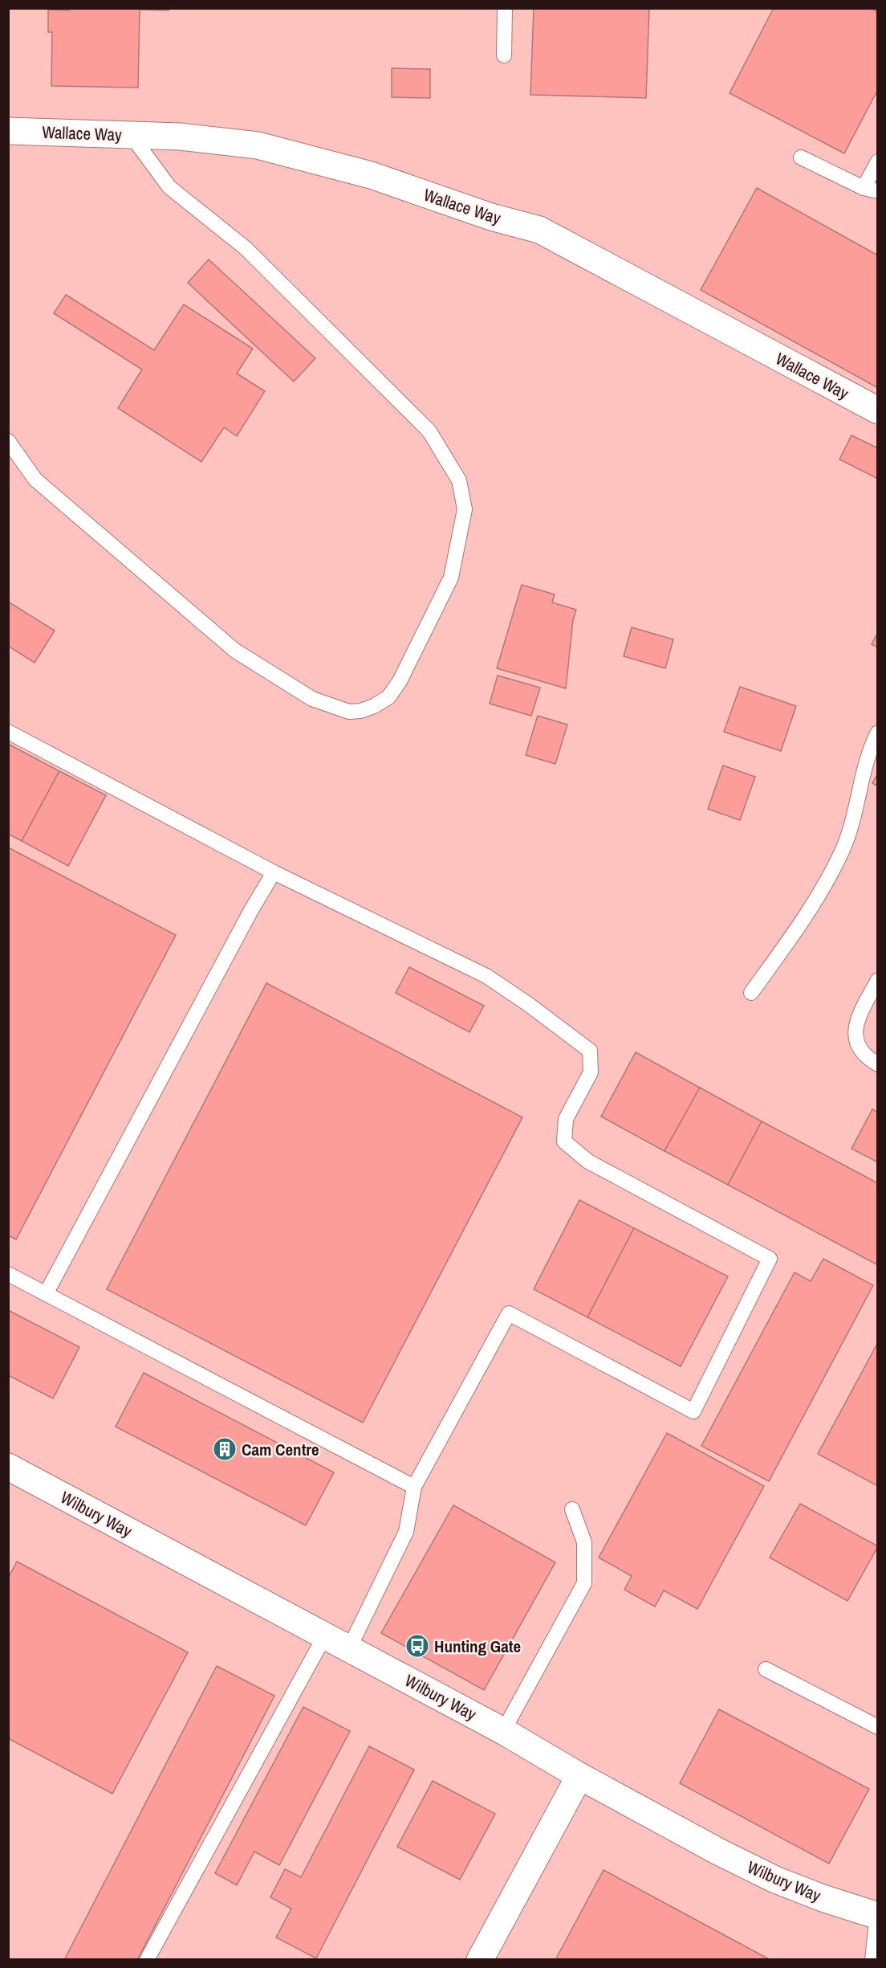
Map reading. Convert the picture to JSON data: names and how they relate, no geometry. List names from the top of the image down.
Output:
{
  "streets": {
    "street": ["Wallace Way", "Wilbury Way"]
  },
  "places": {
    "building": ["Cam Centre"],
    "bus stop": ["Hunting Gate"]
  }
}
